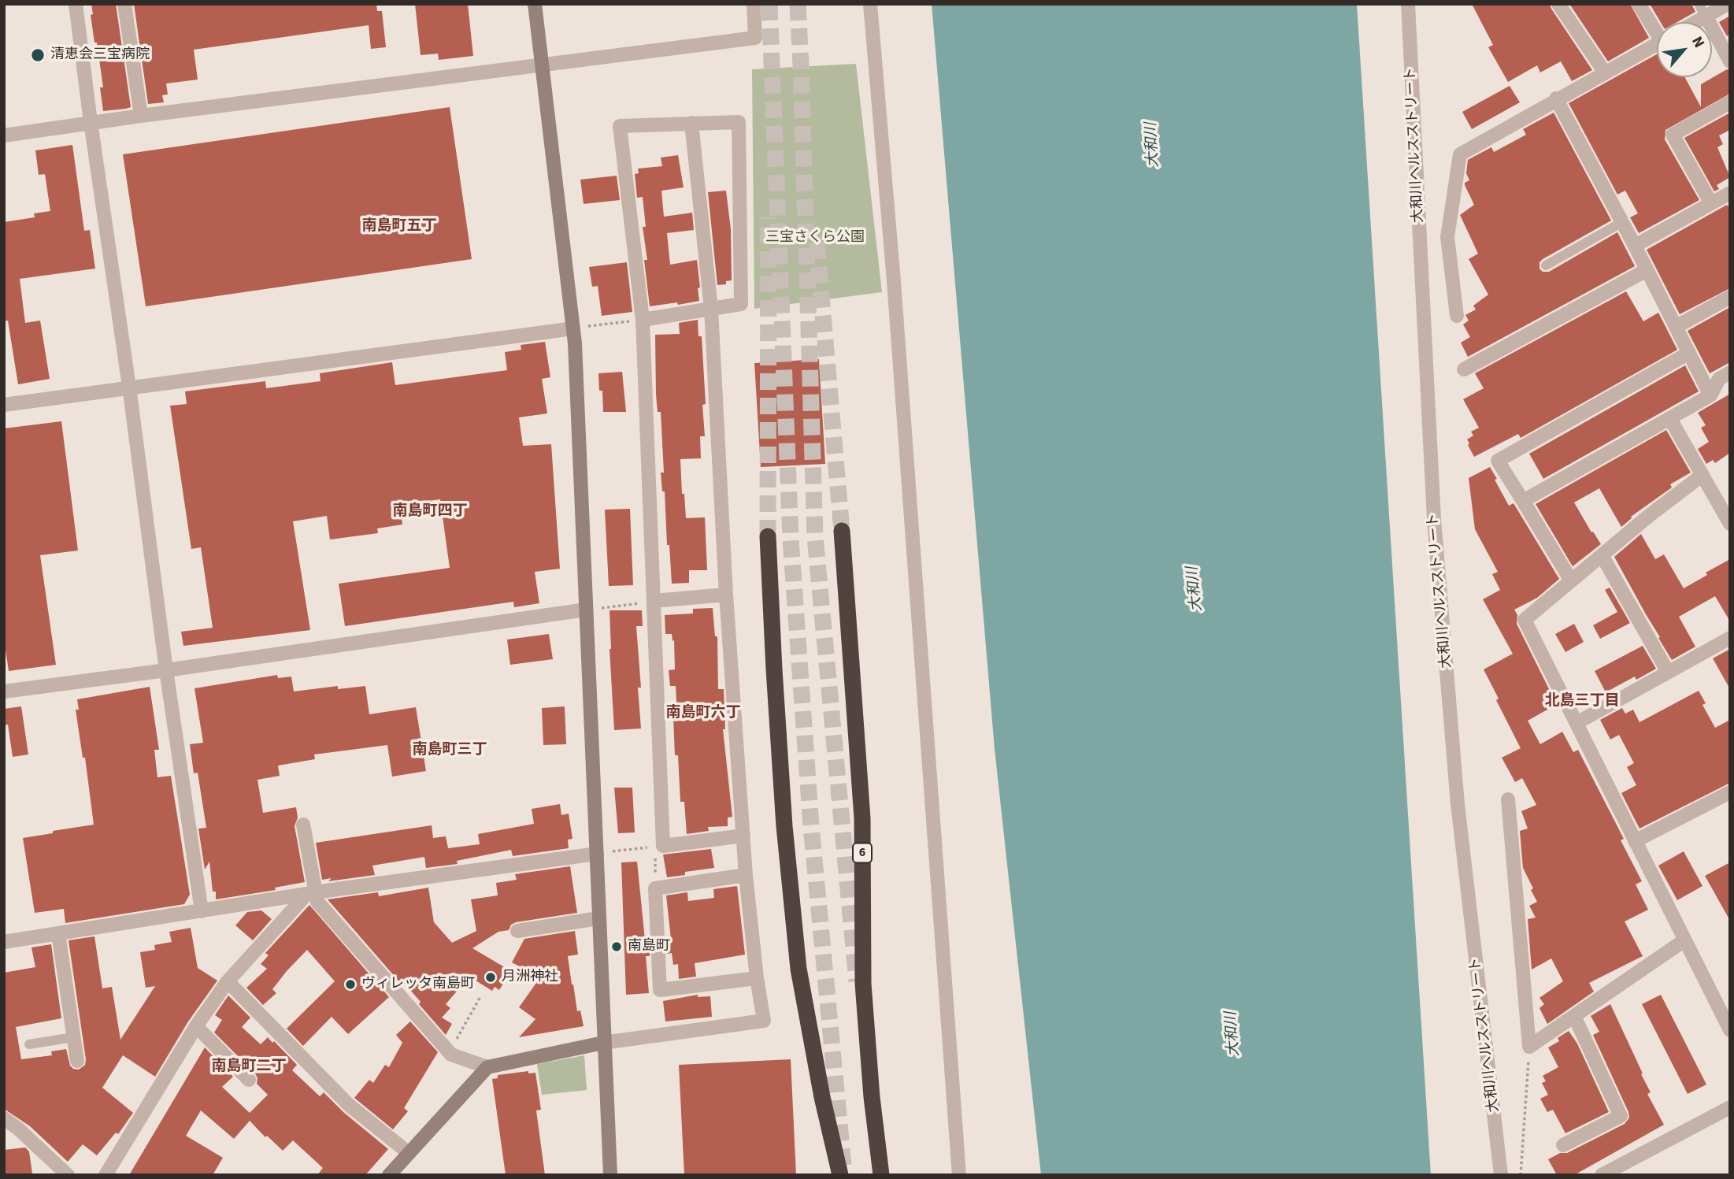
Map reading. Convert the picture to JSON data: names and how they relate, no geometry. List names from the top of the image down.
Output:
{
  "streets": {
    "highway": ["6"],
    "street": ["大和川ヘルスストリート"]
  },
  "districts": [
    "南島町五丁",
    "南島町四丁",
    "北島三丁目",
    "南島町六丁",
    "南島町三丁",
    "南島町二丁"
  ],
  "water": ["大和川"],
  "parks": ["三宝さくら公園"],
  "places": [
    "清恵会三宝病院",
    "南島町",
    "月洲神社",
    "ヴィレッタ南島町"
  ],
  "north": "top right"
}
